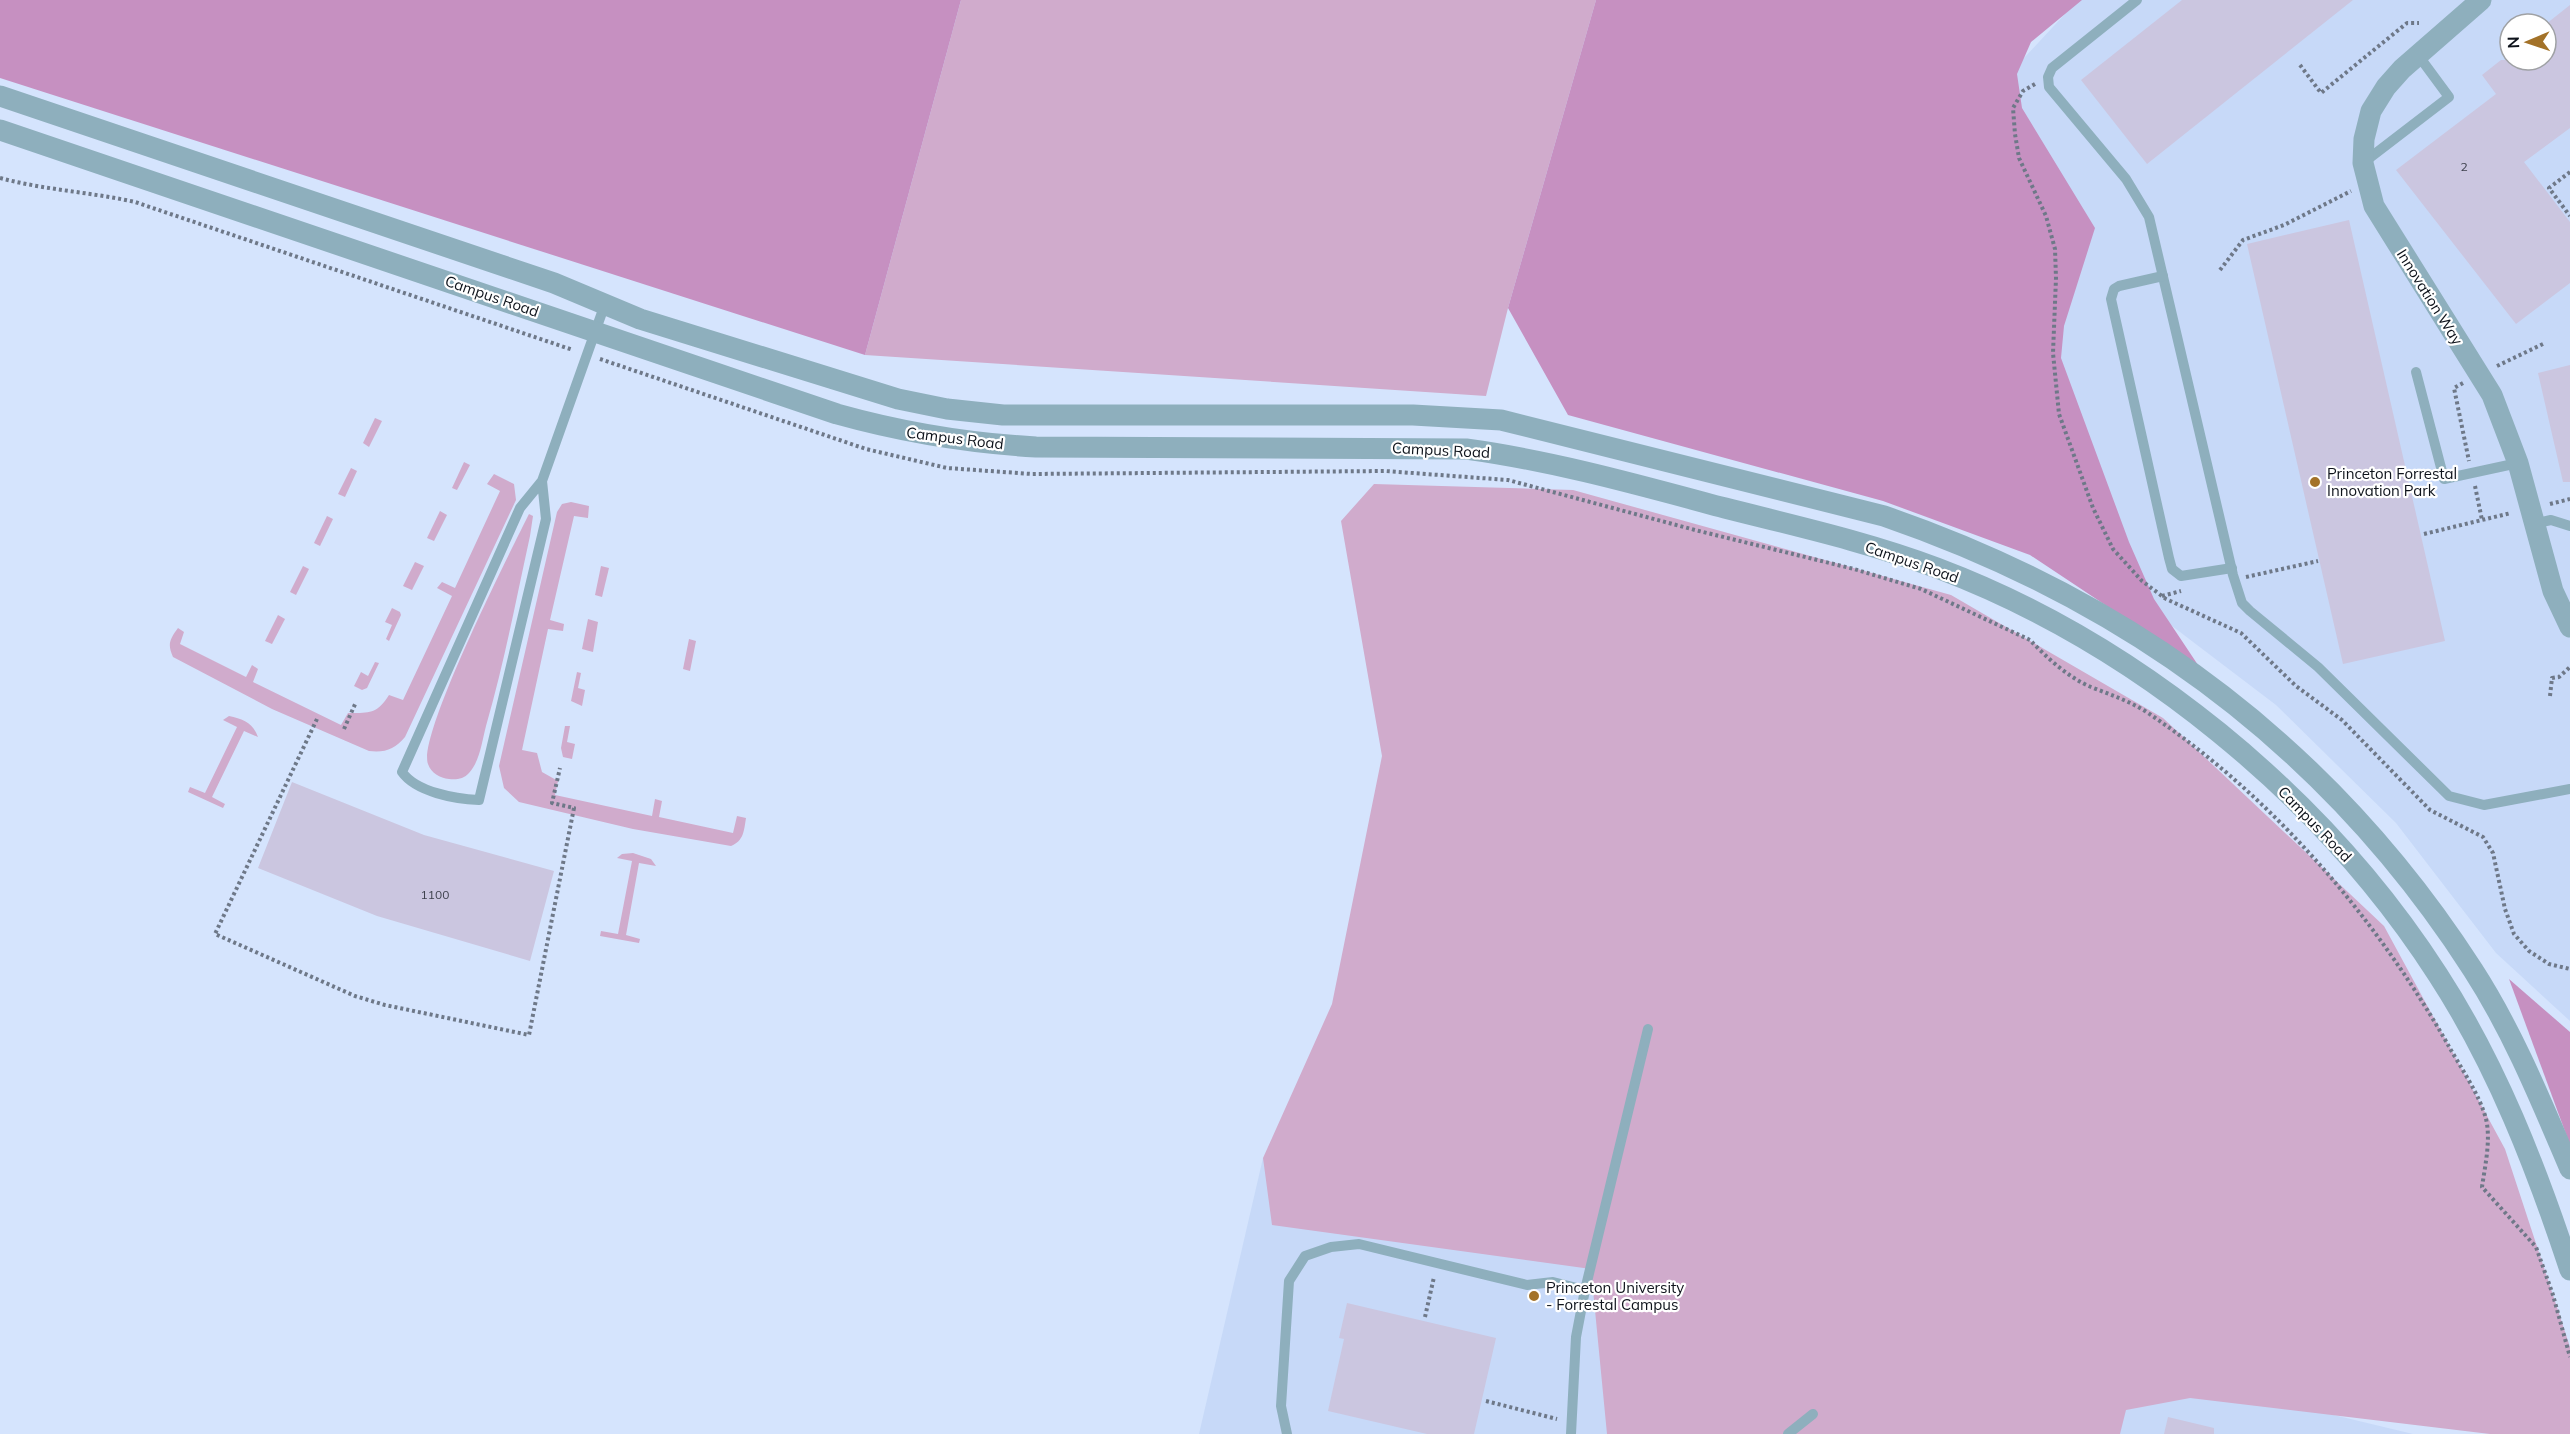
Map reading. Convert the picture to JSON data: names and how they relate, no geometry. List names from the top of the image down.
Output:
{
  "streets": {
    "street": ["Campus Road", "Innovation Way"]
  },
  "places": ["Princeton Forrestal Innovation Park", "Princeton University - Forrestal Campus"],
  "house_numbers": ["2", "1100"],
  "north": "left"
}
